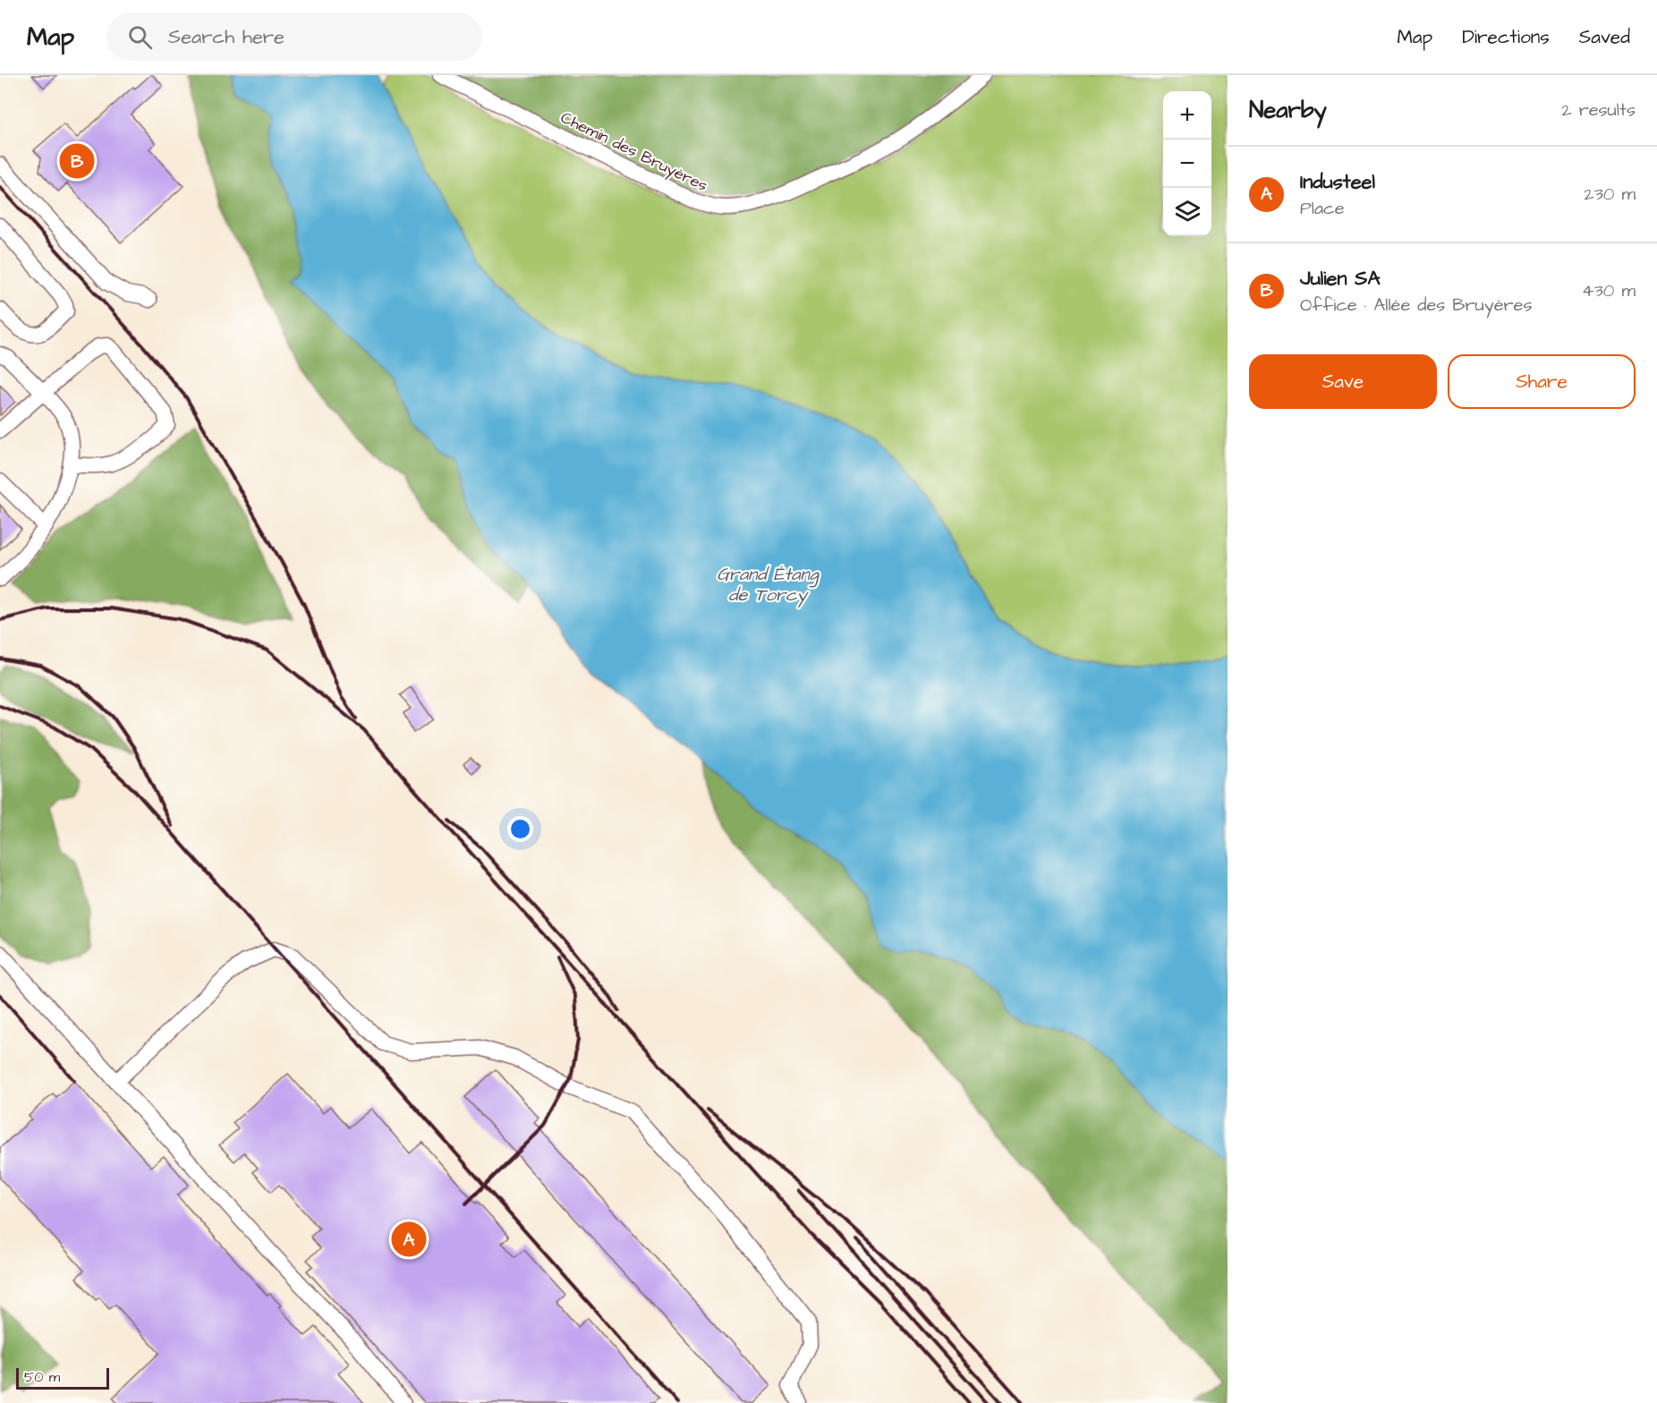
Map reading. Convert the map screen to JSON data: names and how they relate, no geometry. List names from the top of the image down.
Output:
{
  "streets": {
    "street": ["Chemin des Bruyères"]
  },
  "water": ["Grand Étang de Torcy"],
  "scale_bar": "50 m",
  "page": {
    "header": "Map",
    "search": "Search here",
    "nav": ["Map", "Directions", "Saved"],
    "heading": ["Nearby", "2 results"],
    "map_buttons": ["+", "−"],
    "pins": ["B", "A"],
    "list": [
      {
        "mark": "A",
        "name": "Industeel",
        "note": "Place",
        "value": "230 m"
      },
      {
        "mark": "B",
        "name": "Julien SA",
        "note": "Office · Allée des Bruyères",
        "value": "430 m"
      }
    ],
    "buttons": ["Save", "Share"],
    "scale": "50 m"
  }
}
